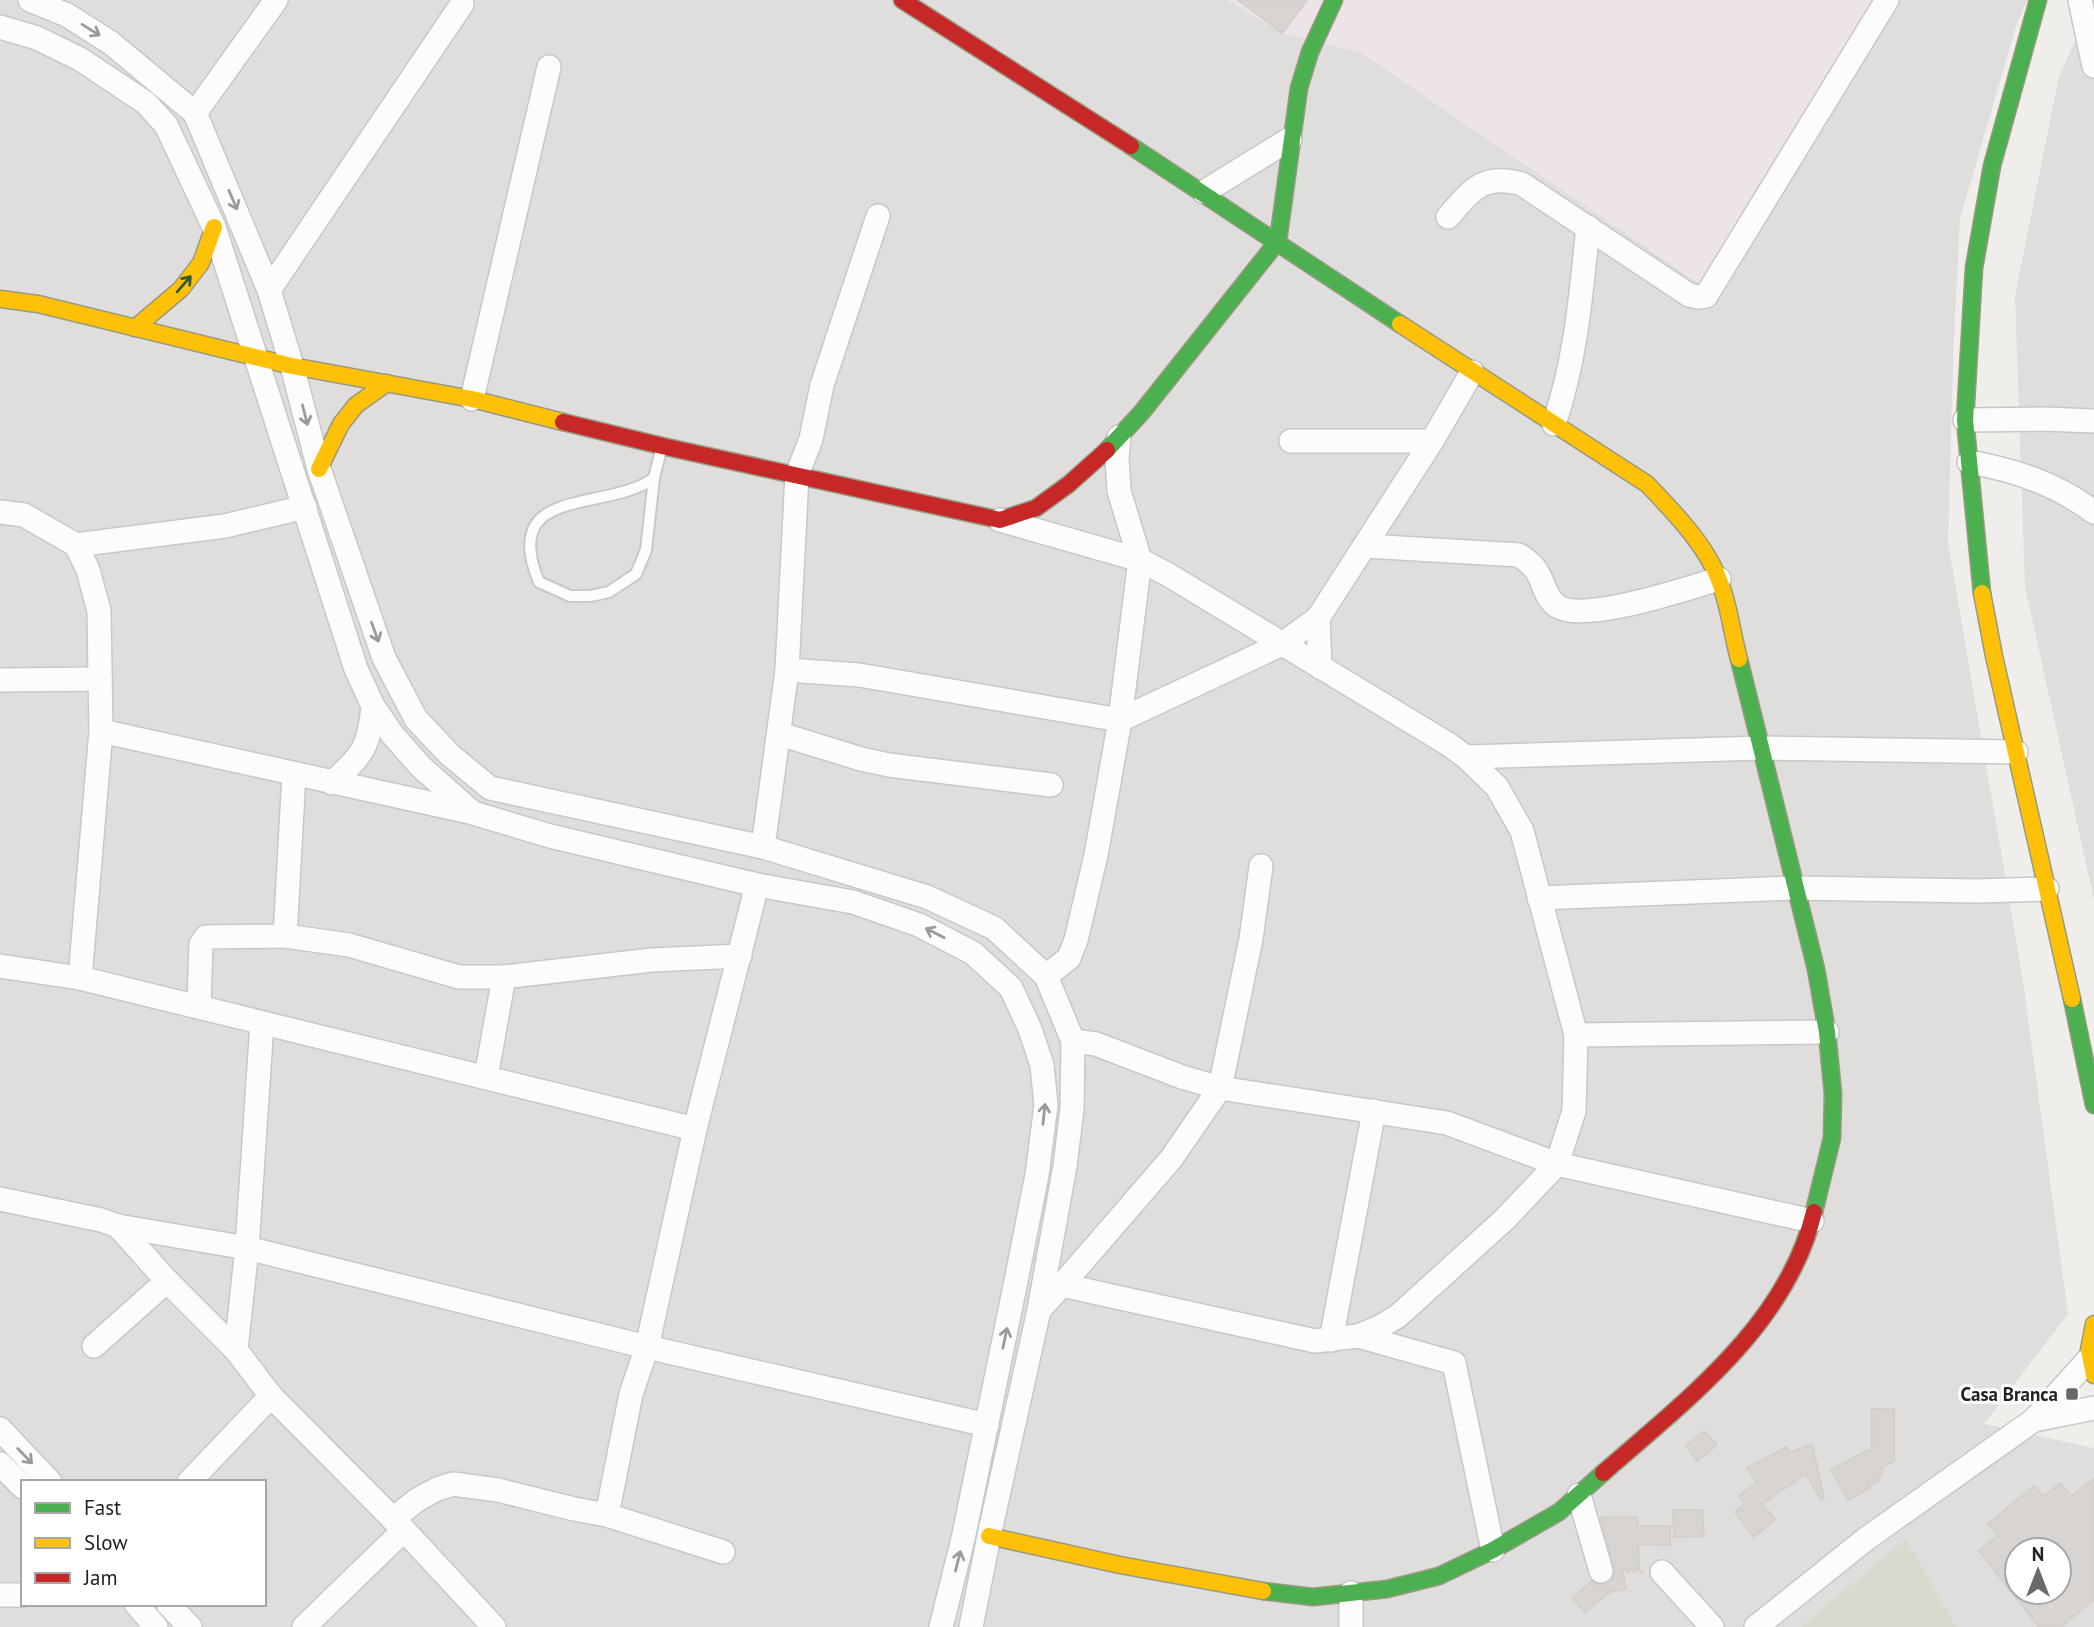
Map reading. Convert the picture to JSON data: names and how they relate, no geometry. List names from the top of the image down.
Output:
{
  "places": {
    "transit": ["Casa Branca"]
  },
  "legend": ["Fast", "Slow", "Jam"],
  "north": "top"
}
